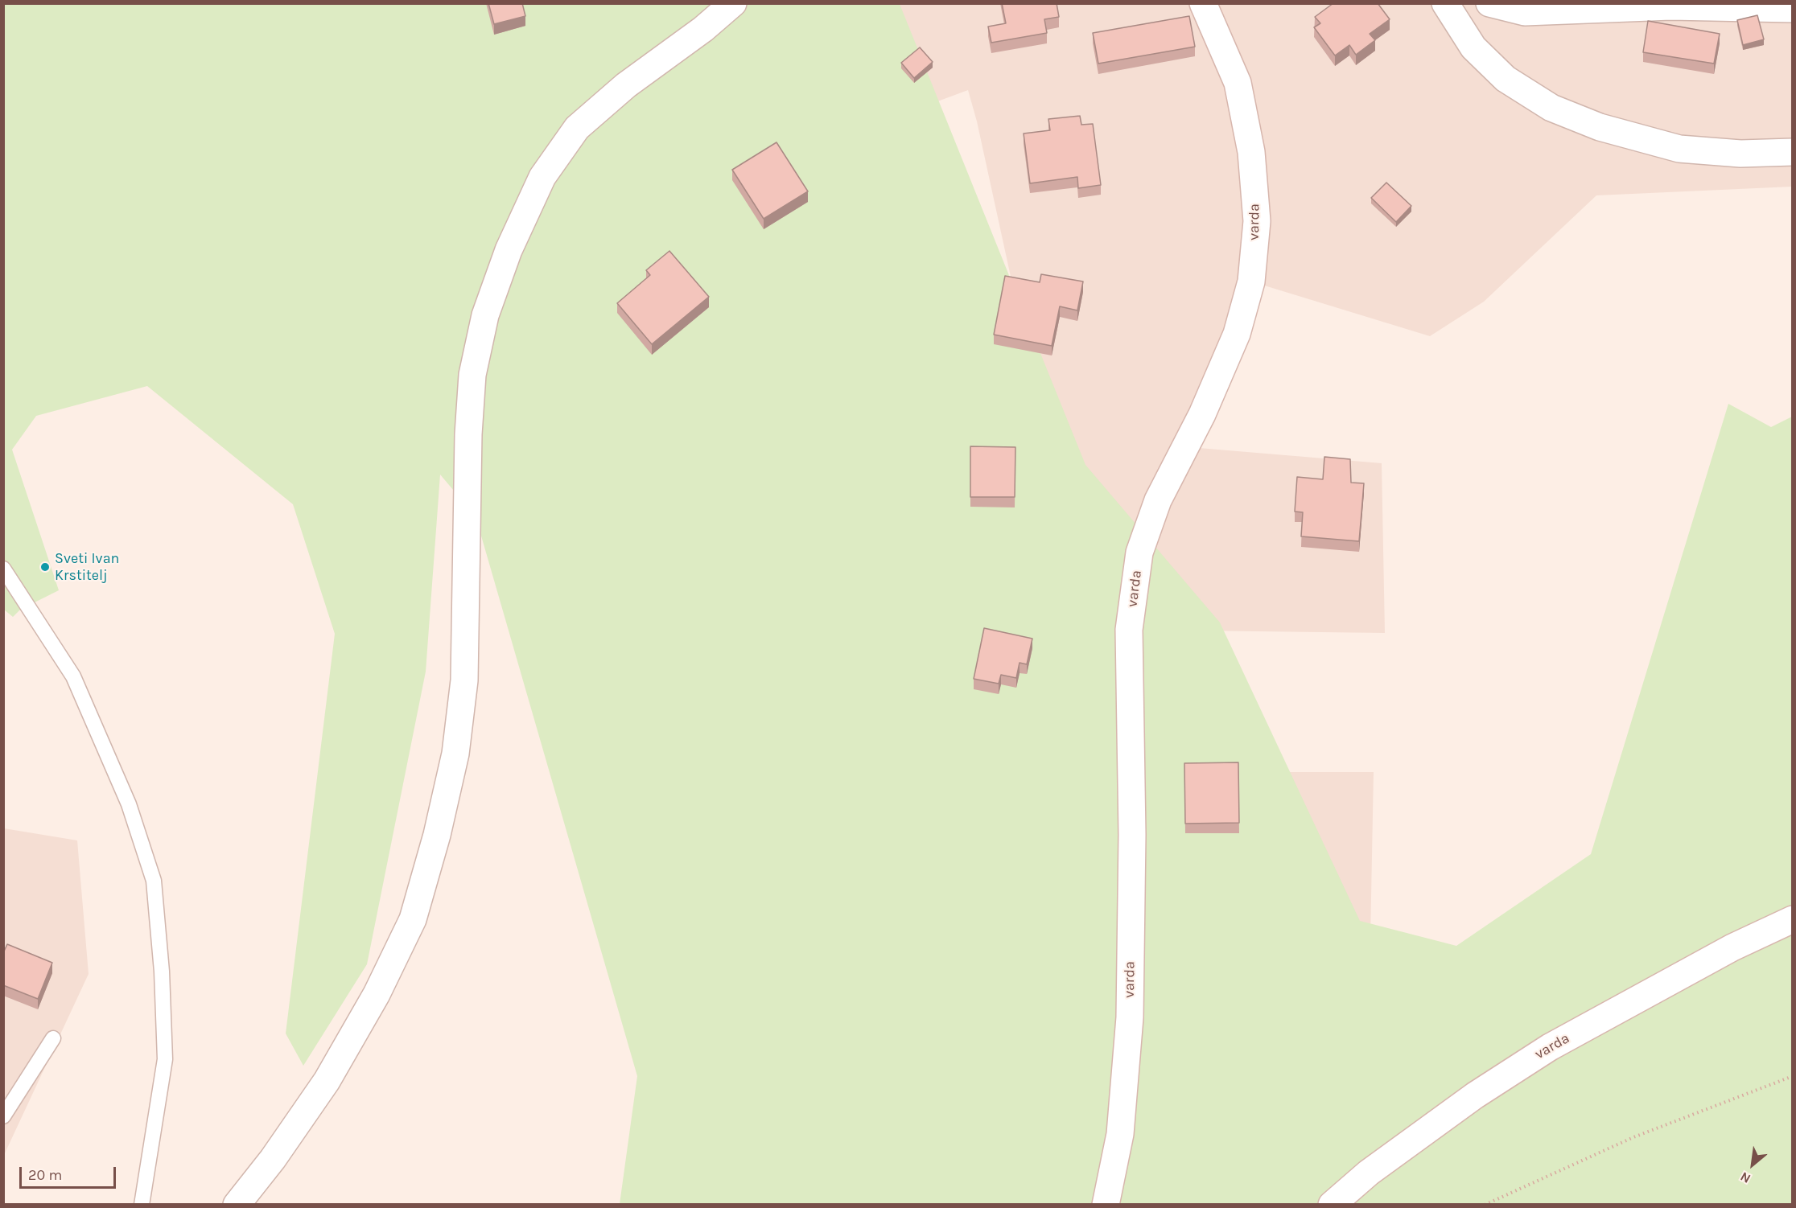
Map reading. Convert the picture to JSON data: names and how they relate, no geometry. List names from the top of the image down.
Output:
{
  "streets": {
    "street": ["varda"]
  },
  "places": ["Sveti Ivan Krstitelj"],
  "scale_bar": "20 m",
  "north": "bottom left"
}
